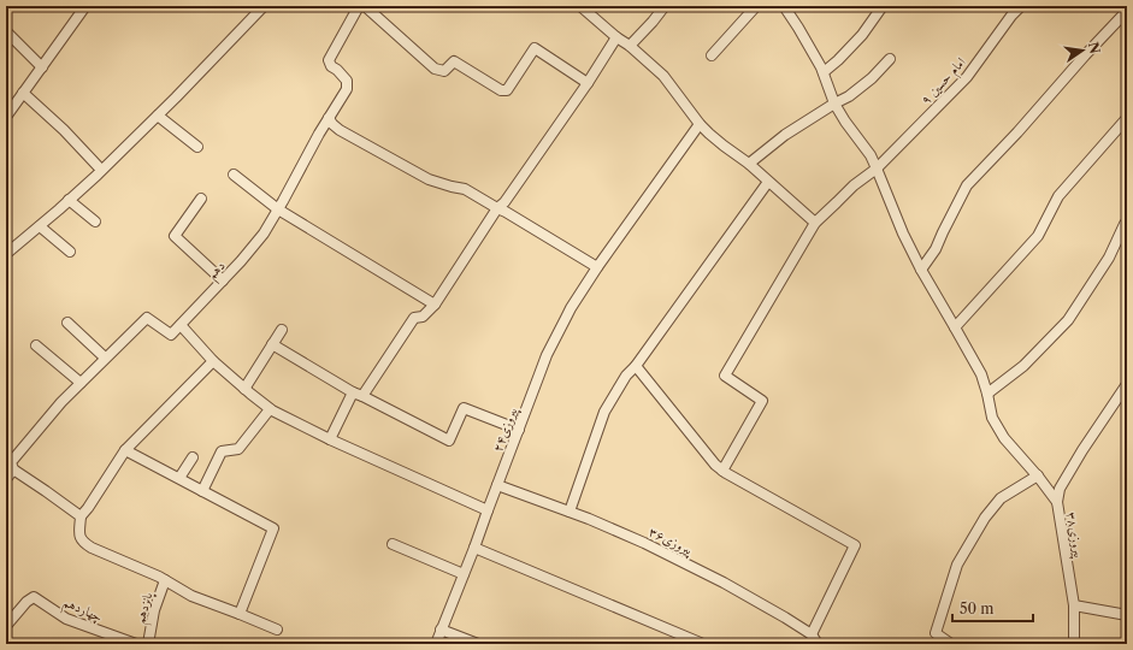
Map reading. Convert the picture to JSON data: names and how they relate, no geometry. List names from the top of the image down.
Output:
{
  "streets": {
    "street": [
      "امام حسین ۹",
      "دهم",
      "پیروزی۲۴",
      "پیروزی۳۸",
      "پیروزی۳۶",
      "پانزدهم",
      "چهاردهم"
    ]
  },
  "crossings": [
    ["امام حسین ۹", "پیروزی۳۸"],
    ["پیروزی۲۴", "پیروزی۳۶"]
  ],
  "scale_bar": "50 m",
  "north": "right"
}
